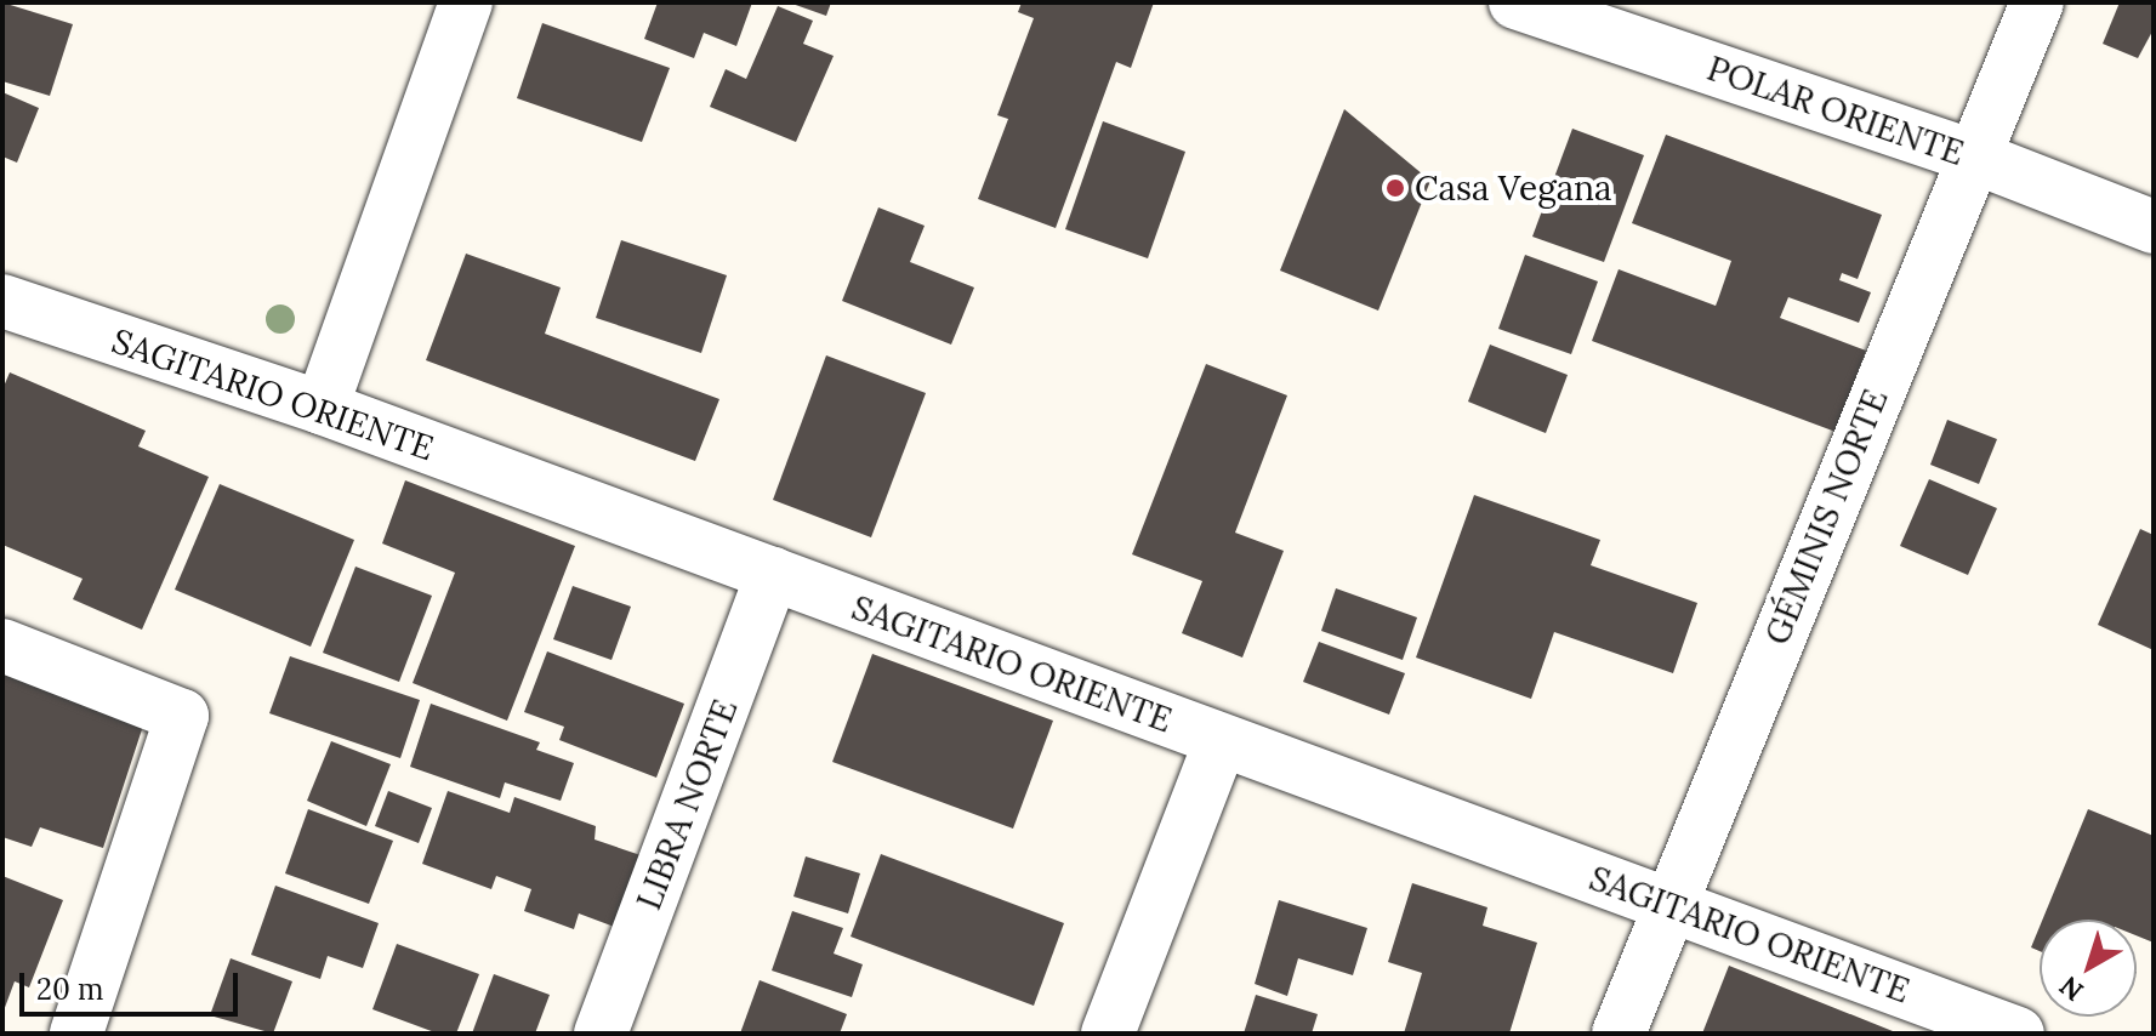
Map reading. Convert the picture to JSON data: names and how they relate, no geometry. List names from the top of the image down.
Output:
{
  "streets": {
    "street": [
      "POLAR ORIENTE",
      "SAGITARIO ORIENTE",
      "GÉMINIS NORTE",
      "LIBRA NORTE"
    ]
  },
  "crossings": [
    ["POLAR ORIENTE", "GÉMINIS NORTE"],
    ["SAGITARIO ORIENTE", "GÉMINIS NORTE"],
    ["SAGITARIO ORIENTE", "LIBRA NORTE"]
  ],
  "places": ["Casa Vegana"],
  "scale_bar": "20 m",
  "north": "bottom left"
}
